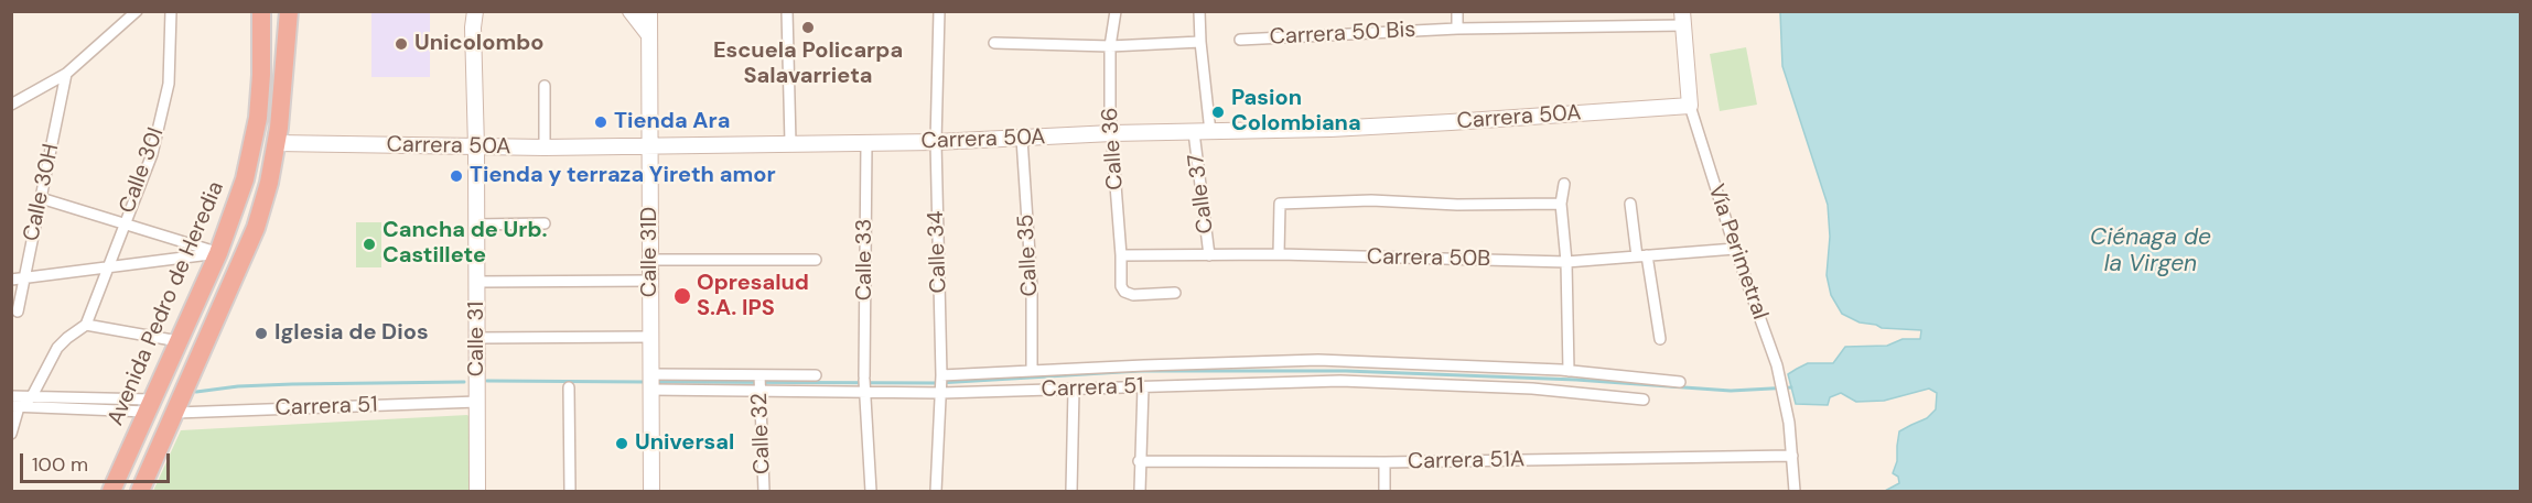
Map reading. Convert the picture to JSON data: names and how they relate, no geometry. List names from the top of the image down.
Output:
{
  "streets": {
    "highway": ["Avenida Pedro de Heredia"],
    "street": [
      "Carrera 50 Bis",
      "Carrera 50A",
      "Calle 36",
      "Calle 30I",
      "Calle 30H",
      "Calle 37",
      "Calle 31D",
      "Calle 34",
      "Vía Perimetral",
      "Calle 35",
      "Carrera 50B",
      "Calle 33",
      "Calle 31",
      "Carrera 51",
      "Calle 32",
      "Carrera 51A"
    ]
  },
  "crossings": [
    ["Carrera 50 Bis", "Vía Perimetral"],
    ["Carrera 50A", "Calle 36"],
    ["Carrera 50A", "Calle 37"],
    ["Carrera 50A", "Calle 31D"],
    ["Carrera 50A", "Calle 34"],
    ["Carrera 50A", "Vía Perimetral"],
    ["Carrera 50A", "Calle 35"],
    ["Carrera 50A", "Calle 33"],
    ["Carrera 50A", "Calle 31"],
    ["Calle 36", "Carrera 50B"],
    ["Calle 37", "Carrera 50B"],
    ["Calle 31D", "Carrera 51"],
    ["Calle 34", "Carrera 51"],
    ["Vía Perimetral", "Carrera 50B"],
    ["Vía Perimetral", "Carrera 51A"],
    ["Calle 33", "Carrera 51"],
    ["Calle 31", "Carrera 51"],
    ["Carrera 51", "Calle 32"]
  ],
  "water": ["Ciénaga de la Virgen"],
  "places": [
    "Escuela Policarpa Salavarrieta",
    "Unicolombo",
    "Pasion Colombiana",
    "Tienda Ara",
    "Tienda y terraza Yireth amor",
    "Cancha de Urb. Castillete",
    "Opresalud S.A. IPS",
    "Iglesia de Dios",
    "Universal"
  ],
  "scale_bar": "100 m"
}
